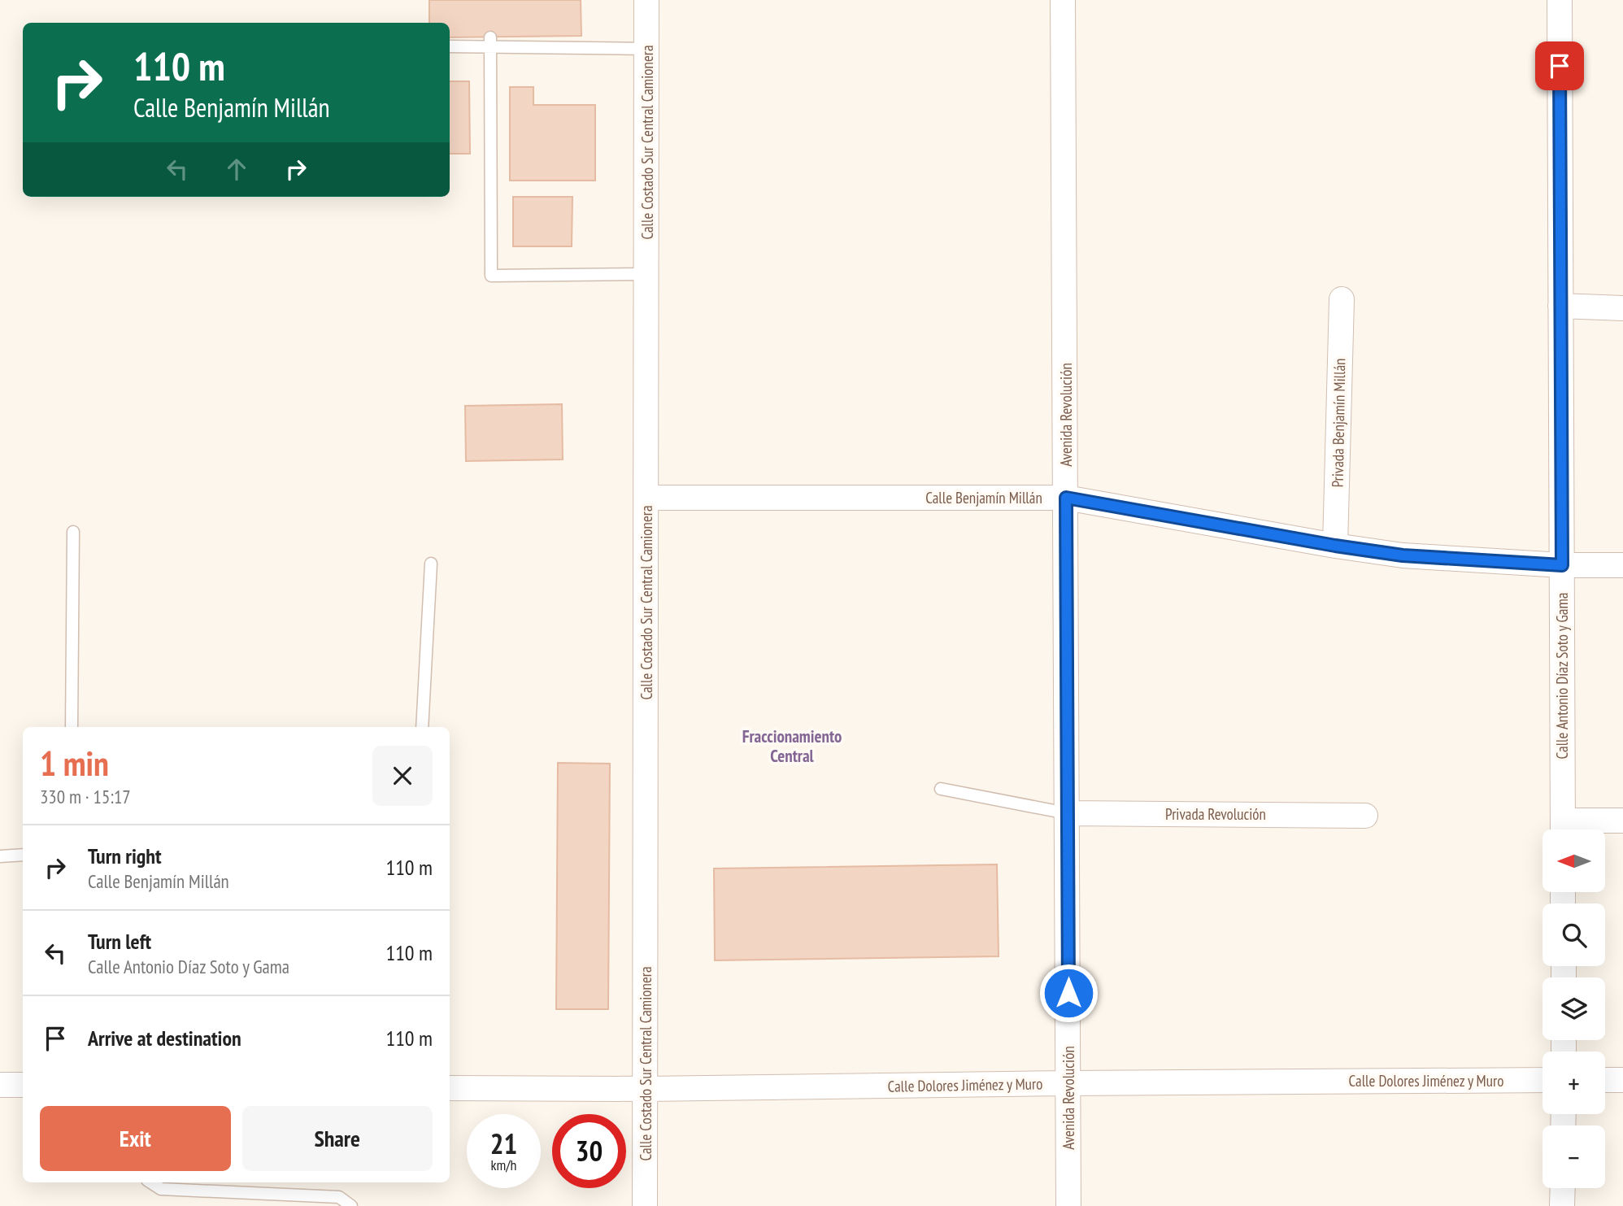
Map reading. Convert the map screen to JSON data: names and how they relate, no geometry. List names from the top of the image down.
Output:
{
  "streets": {
    "street": [
      "Calle Costado Sur Central Camionera",
      "Avenida Revolución",
      "Privada Benjamín Millán",
      "Calle Benjamín Millán",
      "Calle Antonio Díaz Soto y Gama",
      "Privada Revolución",
      "Calle Dolores Jiménez y Muro"
    ]
  },
  "crossings": [
    ["Calle Costado Sur Central Camionera", "Calle Benjamín Millán"],
    ["Calle Costado Sur Central Camionera", "Calle Dolores Jiménez y Muro"],
    ["Avenida Revolución", "Calle Benjamín Millán"],
    ["Avenida Revolución", "Privada Revolución"],
    ["Avenida Revolución", "Calle Dolores Jiménez y Muro"],
    ["Privada Benjamín Millán", "Calle Benjamín Millán"],
    ["Calle Benjamín Millán", "Calle Antonio Díaz Soto y Gama"]
  ],
  "districts": ["Fraccionamiento Central"],
  "north": "left",
  "page": {
    "turn": ["110 m", "Calle Benjamín Millán"],
    "heading": ["1 min", "330 m · 15:17"],
    "list": [
      {
        "name": "Turn right",
        "note": "Calle Benjamín Millán",
        "value": "110 m"
      },
      {
        "name": "Turn left",
        "note": "Calle Antonio Díaz Soto y Gama",
        "value": "110 m"
      },
      {
        "name": "Arrive at destination",
        "value": "110 m"
      }
    ],
    "map_buttons": ["+", "−"],
    "buttons": ["Exit", "Share"],
    "speed": "21 km/h",
    "limit": "30"
  }
}
